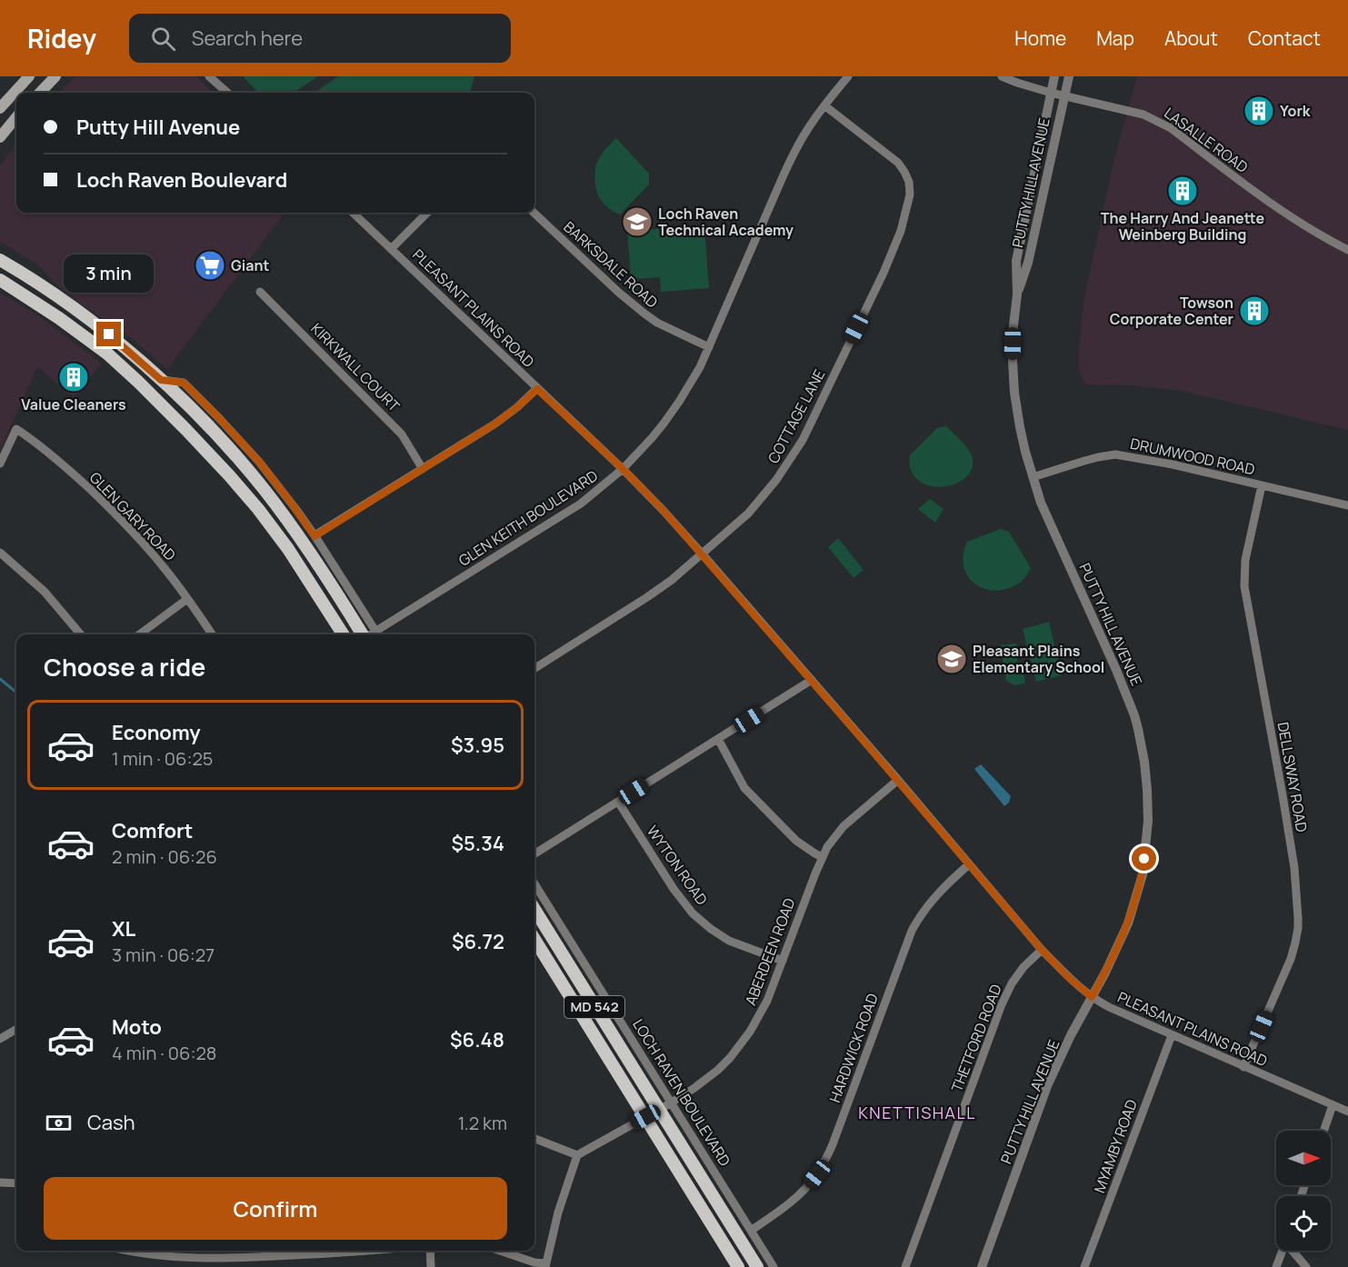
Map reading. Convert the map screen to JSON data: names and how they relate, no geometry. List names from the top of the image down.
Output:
{
  "streets": {
    "main road": ["MD 542", "LOCH RAVEN BOULEVARD"],
    "street": [
      "LASALLE ROAD",
      "PUTTY HILL AVENUE",
      "BARKSDALE ROAD",
      "PLEASANT PLAINS ROAD",
      "KIRKWALL COURT",
      "COTTAGE LANE",
      "DRUMWOOD ROAD",
      "GLEN GARY ROAD",
      "GLEN KEITH BOULEVARD",
      "DELLSWAY ROAD",
      "WYTON ROAD",
      "ABERDEEN ROAD",
      "THETFORD ROAD",
      "HARDWICK ROAD",
      "MYAMBY ROAD"
    ]
  },
  "crossings": [
    ["LASALLE ROAD", "PUTTY HILL AVENUE"],
    ["PUTTY HILL AVENUE", "PLEASANT PLAINS ROAD"],
    ["PUTTY HILL AVENUE", "DRUMWOOD ROAD"],
    ["BARKSDALE ROAD", "GLEN KEITH BOULEVARD"],
    ["PLEASANT PLAINS ROAD", "COTTAGE LANE"],
    ["PLEASANT PLAINS ROAD", "GLEN KEITH BOULEVARD"],
    ["PLEASANT PLAINS ROAD", "DELLSWAY ROAD"],
    ["PLEASANT PLAINS ROAD", "ABERDEEN ROAD"],
    ["PLEASANT PLAINS ROAD", "THETFORD ROAD"],
    ["PLEASANT PLAINS ROAD", "HARDWICK ROAD"],
    ["PLEASANT PLAINS ROAD", "MYAMBY ROAD"],
    ["COTTAGE LANE", "GLEN KEITH BOULEVARD"],
    ["DRUMWOOD ROAD", "DELLSWAY ROAD"],
    ["WYTON ROAD", "ABERDEEN ROAD"],
    ["ABERDEEN ROAD", "MD 542"],
    ["ABERDEEN ROAD", "LOCH RAVEN BOULEVARD"],
    ["HARDWICK ROAD", "LOCH RAVEN BOULEVARD"]
  ],
  "districts": ["KNETTISHALL"],
  "places": {
    "building": [
      "York",
      "The Harry And Jeanette Weinberg Building",
      "Towson Corporate Center",
      "Value Cleaners"
    ],
    "school or university": ["Loch Raven Technical Academy", "Pleasant Plains Elementary School"],
    "supermarket": ["Giant"]
  },
  "north": "right",
  "page": {
    "header": "Ridey",
    "search": "Search here",
    "nav": [
      "Home",
      "Map",
      "About",
      "Contact"
    ],
    "banner": ["Putty Hill Avenue", "Loch Raven Boulevard"],
    "bubble": "3 min",
    "heading": "Choose a ride",
    "list": [
      {
        "name": "Economy",
        "note": "1 min · 06:25",
        "value": "$3.95"
      },
      {
        "name": "Comfort",
        "note": "2 min · 06:26",
        "value": "$5.34"
      },
      {
        "name": "XL",
        "note": "3 min · 06:27",
        "value": "$6.72"
      },
      {
        "name": "Moto",
        "note": "4 min · 06:28",
        "value": "$6.48"
      }
    ],
    "pay": ["Cash", "1.2 km"],
    "buttons": "Confirm"
  }
}
